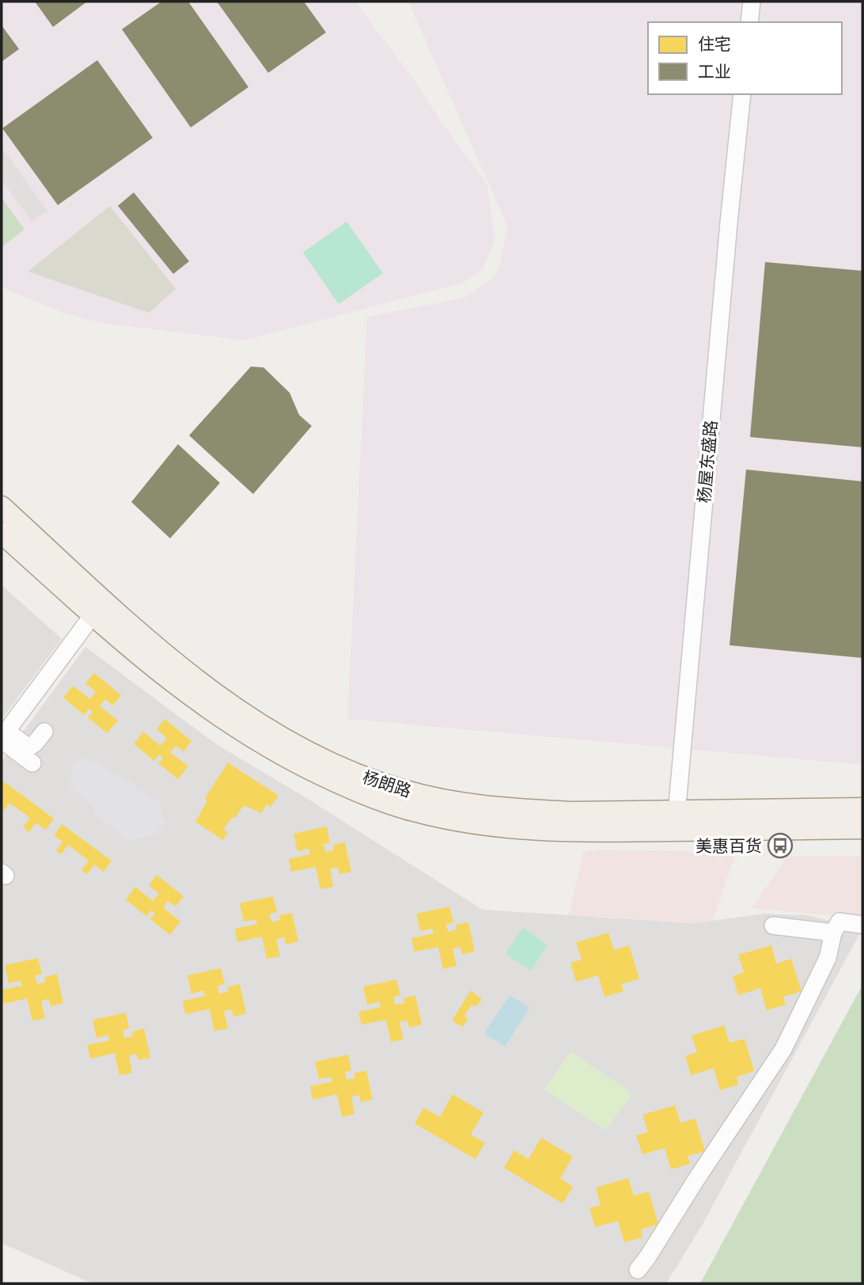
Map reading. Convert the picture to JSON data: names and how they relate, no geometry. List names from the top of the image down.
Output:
{
  "streets": {
    "main road": ["杨朗路"],
    "street": ["杨屋东盛路"]
  },
  "crossings": [
    ["杨屋东盛路", "杨朗路"]
  ],
  "places": {
    "bus stop": ["美惠百货"]
  },
  "legend": ["住宅", "工业"]
}
